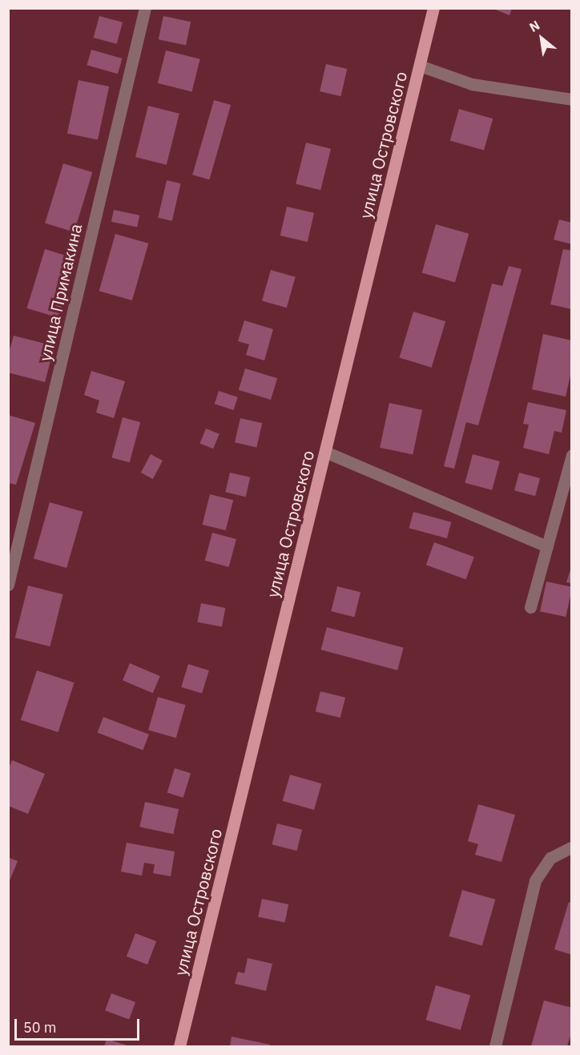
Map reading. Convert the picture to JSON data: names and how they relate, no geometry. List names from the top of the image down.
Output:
{
  "streets": {
    "main road": ["улица Островского"],
    "street": ["улица Примакина"]
  },
  "scale_bar": "50 m",
  "north": "top left"
}
